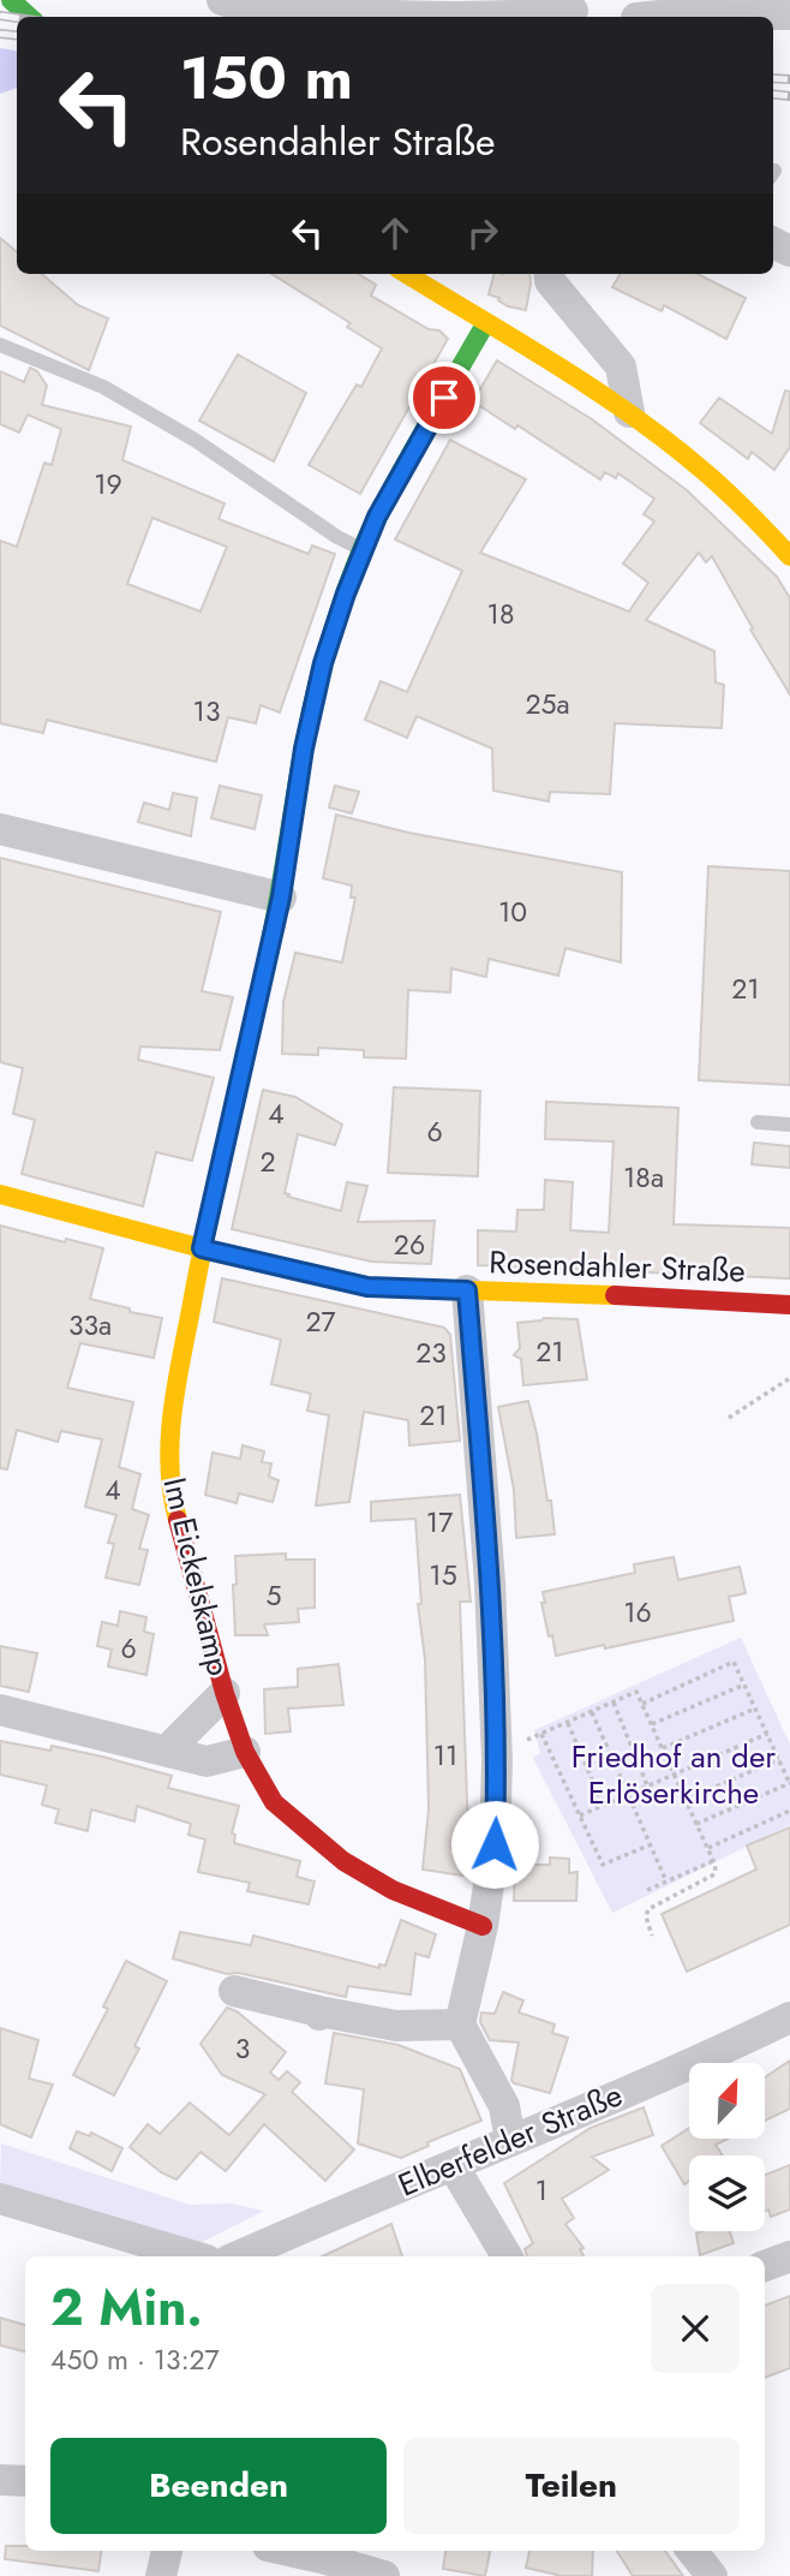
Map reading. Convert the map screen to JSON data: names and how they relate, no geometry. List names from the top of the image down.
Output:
{
  "streets": {
    "street": ["Rosendahler Straße", "Im Eickelskamp", "Elberfelder Straße"]
  },
  "crossings": [
    ["Rosendahler Straße", "Im Eickelskamp"]
  ],
  "parks": ["Friedhof an der Erlöserkirche"],
  "house_numbers": [
    "19",
    "18",
    "25a",
    "13",
    "10",
    "21",
    "4",
    "6",
    "2",
    "18a",
    "26",
    "27",
    "33a",
    "21",
    "23",
    "21",
    "4",
    "17",
    "15",
    "5",
    "16",
    "6",
    "11",
    "3",
    "1"
  ],
  "north": "top right",
  "page": {
    "turn": ["150 m", "Rosendahler Straße"],
    "heading": ["2 Min.", "450 m · 13:27"],
    "buttons": ["Beenden", "Teilen"]
  }
}
